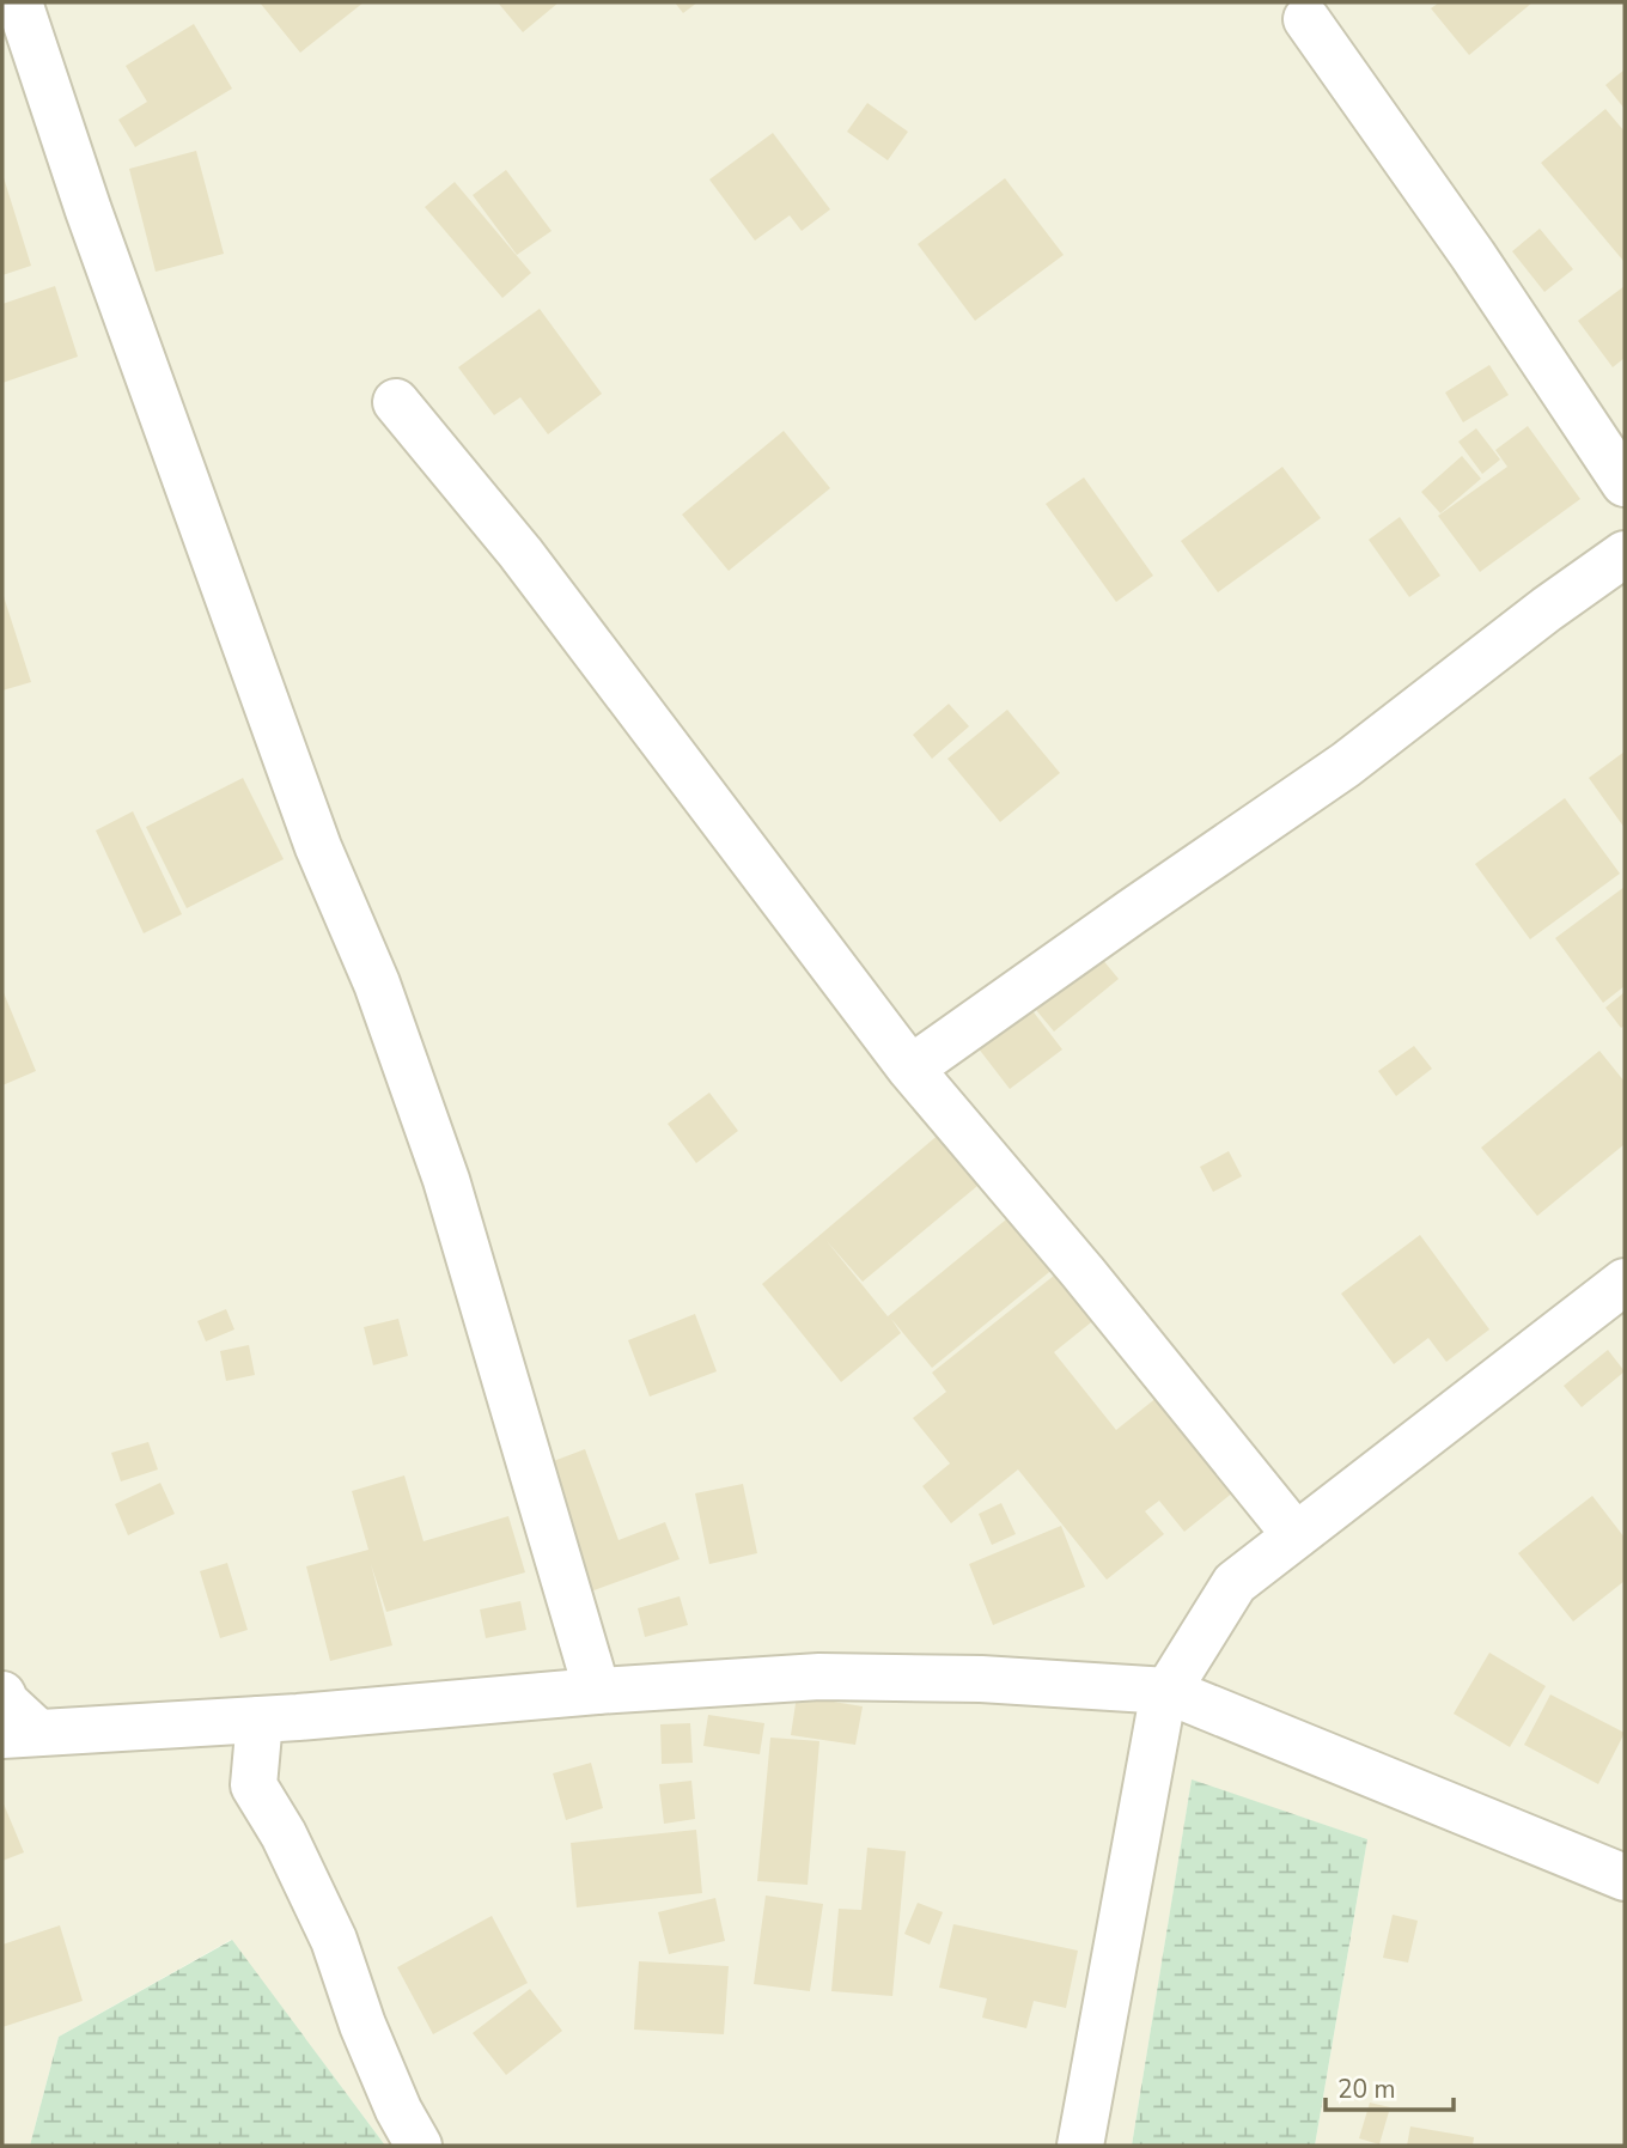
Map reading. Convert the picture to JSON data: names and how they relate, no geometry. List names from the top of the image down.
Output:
{
  "scale_bar": "20 m"
}
